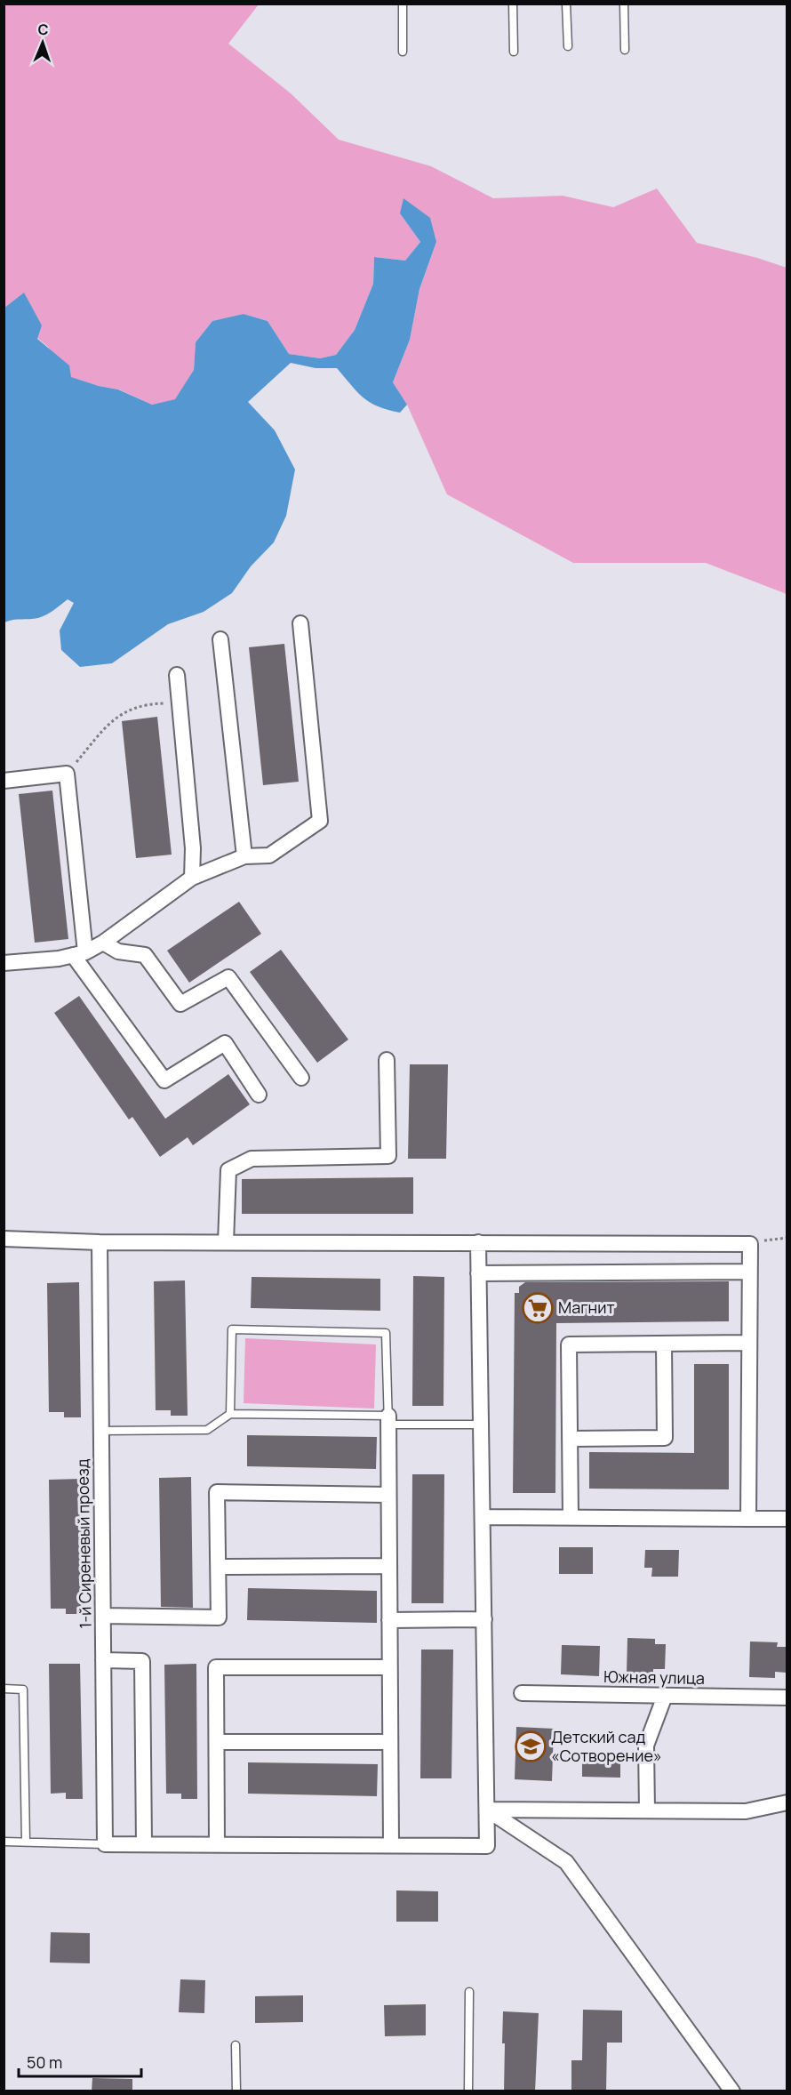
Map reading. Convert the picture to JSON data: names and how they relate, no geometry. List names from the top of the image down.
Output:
{
  "streets": {
    "street": ["1-й Сиреневый проезд", "Южная улица"]
  },
  "places": {
    "supermarket": ["Магнит"],
    "school or university": ["Детский сад «Сотворение»"]
  },
  "scale_bar": "50 m",
  "north": "top"
}
